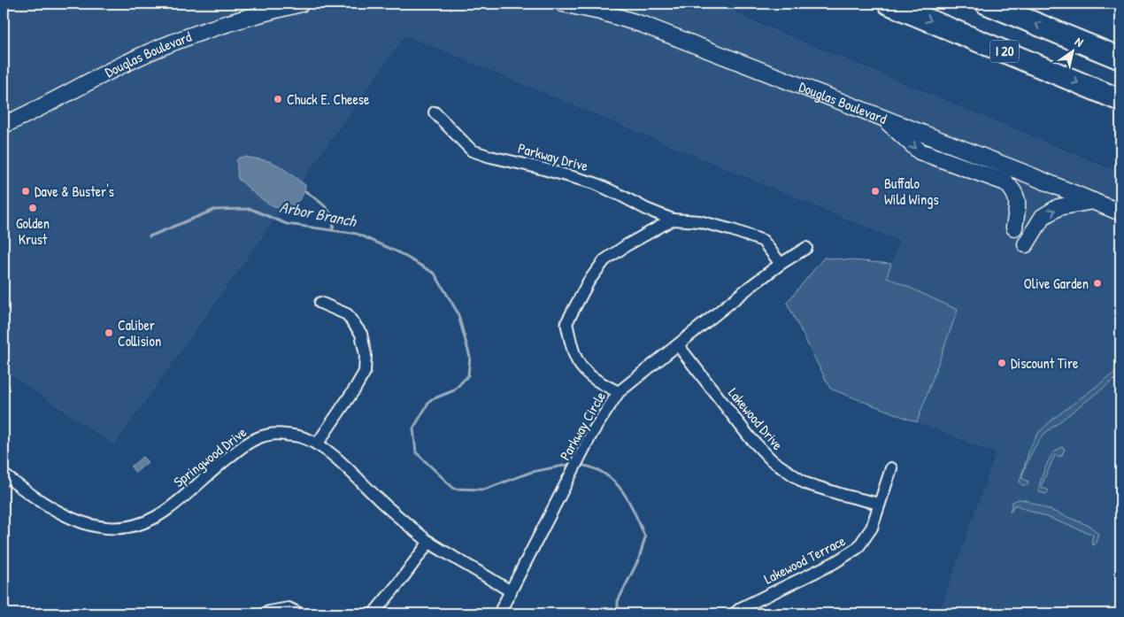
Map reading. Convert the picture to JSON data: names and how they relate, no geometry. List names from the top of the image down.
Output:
{
  "streets": {
    "highway": ["I 20"],
    "main road": ["Douglas Boulevard"],
    "street": [
      "Parkway Drive",
      "Lakewood Drive",
      "Parkway Circle",
      "Springwood Drive",
      "Lakewood Terrace"
    ]
  },
  "crossings": [
    ["Parkway Drive", "Parkway Circle"],
    ["Lakewood Drive", "Parkway Circle"],
    ["Lakewood Drive", "Lakewood Terrace"],
    ["Parkway Circle", "Springwood Drive"]
  ],
  "water": ["Arbor Branch"],
  "places": [
    "Chuck E. Cheese",
    "Dave & Buster's",
    "Buffalo Wild Wings",
    "Golden Krust",
    "Olive Garden",
    "Caliber Collision",
    "Discount Tire"
  ],
  "north": "top right"
}
